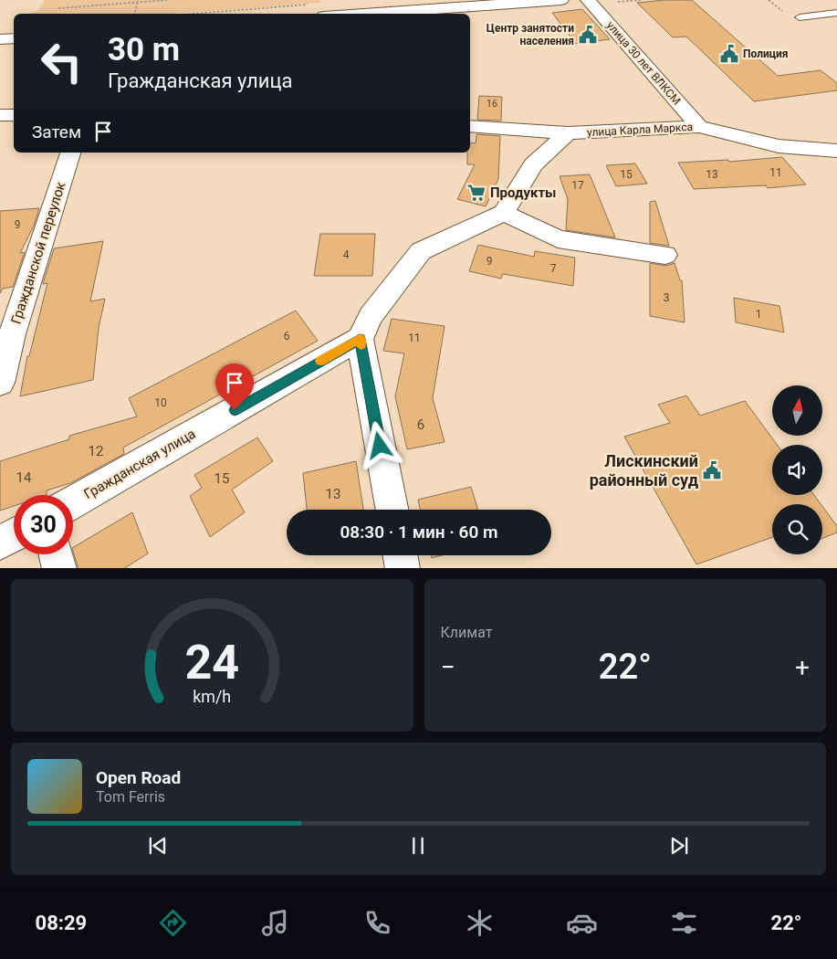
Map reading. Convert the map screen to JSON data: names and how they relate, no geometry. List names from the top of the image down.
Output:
{
  "streets": {
    "street": [
      "улица 30 лет ВЛКСМ",
      "улица Карла Маркса",
      "Гражданской переулок",
      "Гражданская улица"
    ]
  },
  "crossings": [
    ["улица 30 лет ВЛКСМ", "улица Карла Маркса"]
  ],
  "places": {
    "public building": ["Центр занятости населения", "Полиция", "Лискинский районный суд"],
    "supermarket": ["Продукты"]
  },
  "house_numbers": [
    "16",
    "11",
    "15",
    "13",
    "17",
    "9",
    "4",
    "9",
    "7",
    "3",
    "1",
    "6",
    "11",
    "10",
    "6",
    "12",
    "14",
    "15",
    "13"
  ],
  "north": "top",
  "page": {
    "turn": ["30 m", "Гражданская улица"],
    "then": "Затем",
    "limit": "30",
    "trip": "08:30 · 1 мин · 60 m",
    "tile": "Климат",
    "heat": ["−", "22°", "+"],
    "song": ["Open Road", "Tom Ferris"],
    "tabs": ["08:29", "22°"],
    "gauge": ["24", "km/h"]
  }
}
